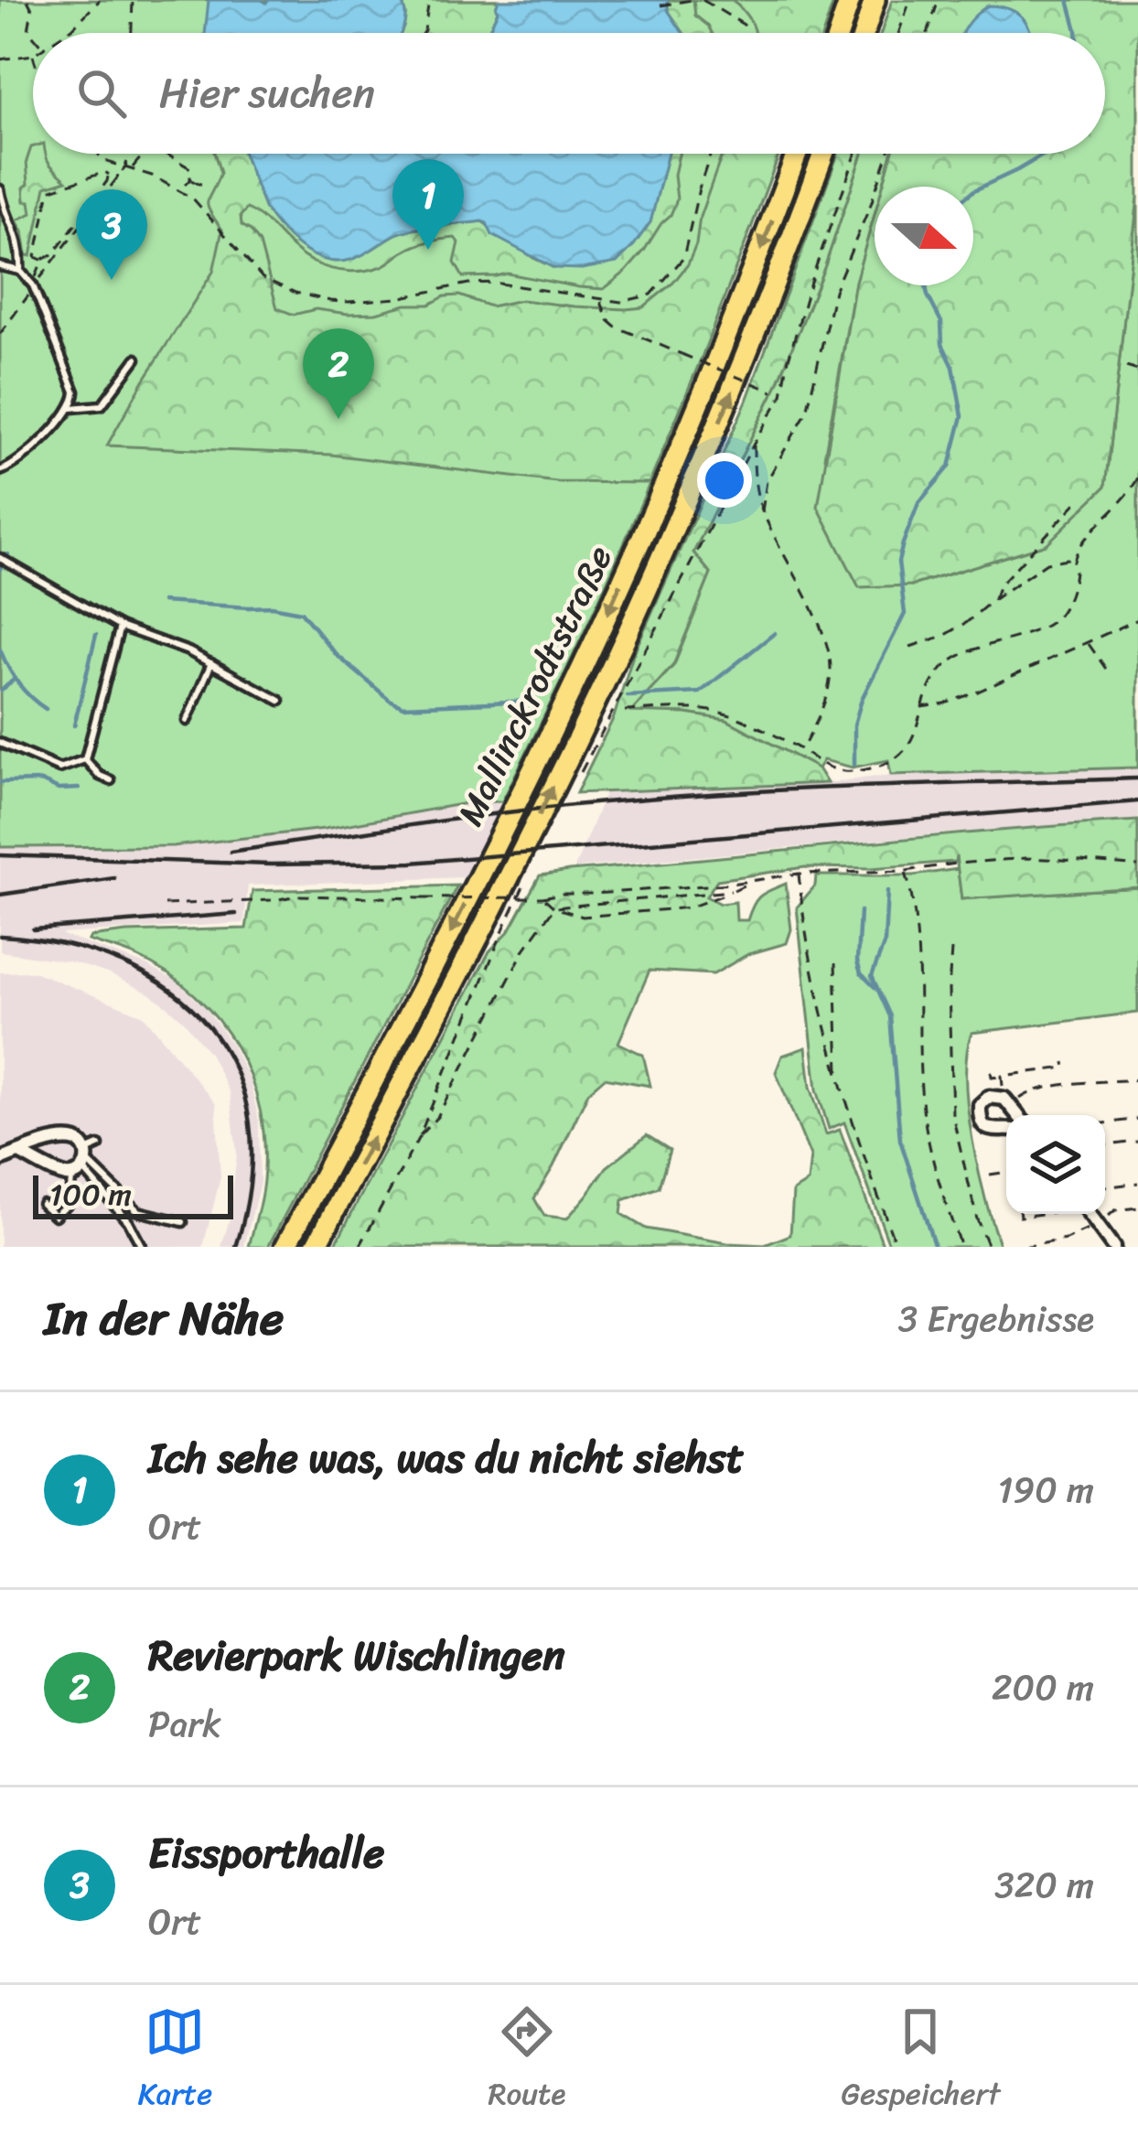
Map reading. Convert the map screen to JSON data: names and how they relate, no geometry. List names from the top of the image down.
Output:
{
  "streets": {
    "highway": ["Mallinckrodtstraße"]
  },
  "scale_bar": "100 m",
  "north": "right",
  "page": {
    "search": "Hier suchen",
    "pins": ["1", "3", "2"],
    "scale": "100 m",
    "heading": ["In der Nähe", "3 Ergebnisse"],
    "list": [
      {
        "mark": "1",
        "name": "Ich sehe was, was du nicht siehst",
        "note": "Ort",
        "value": "190 m"
      },
      {
        "mark": "2",
        "name": "Revierpark Wischlingen",
        "note": "Park",
        "value": "200 m"
      },
      {
        "mark": "3",
        "name": "Eissporthalle",
        "note": "Ort",
        "value": "320 m"
      }
    ],
    "nav": ["Karte", "Route", "Gespeichert"]
  }
}
